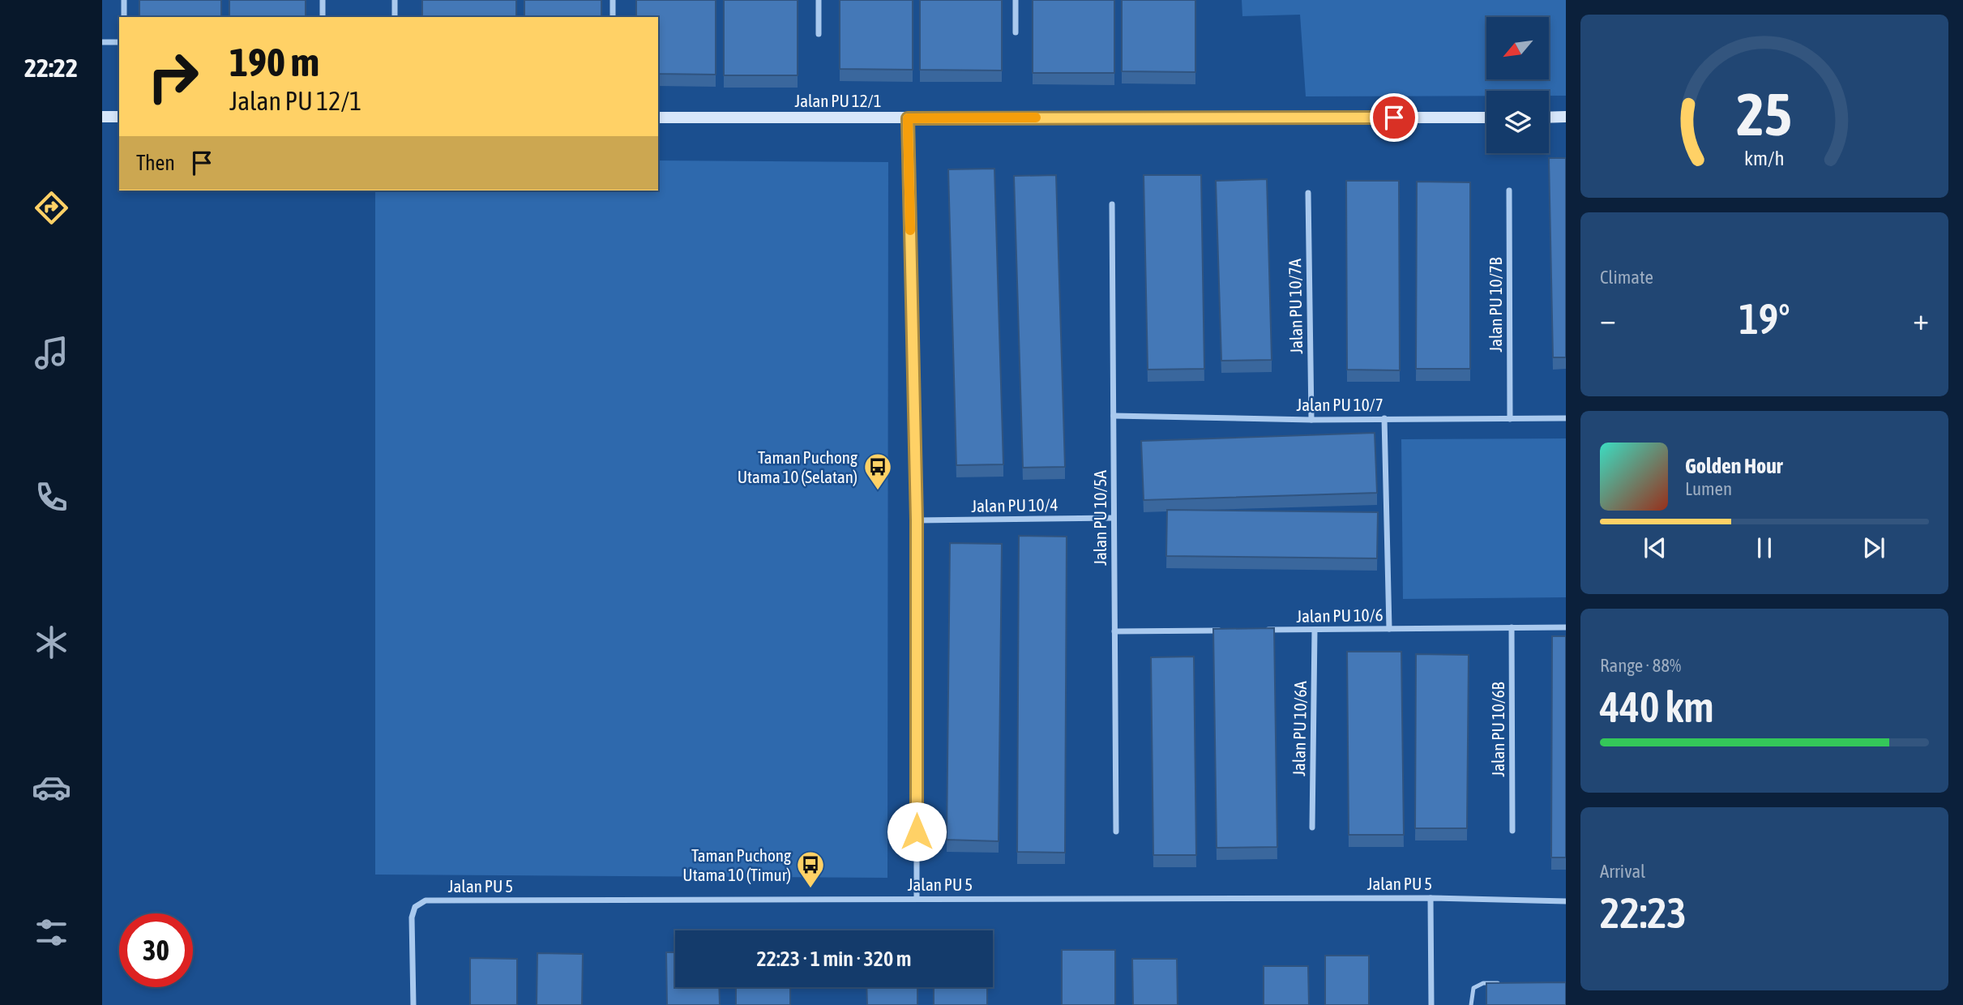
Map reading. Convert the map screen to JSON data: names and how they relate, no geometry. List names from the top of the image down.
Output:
{
  "streets": {
    "street": [
      "Jalan PU 12/1",
      "Jalan PU 10/7B",
      "Jalan PU 10/7A",
      "Jalan PU 10/7",
      "Jalan PU 10/4",
      "Jalan PU 10/5A",
      "Jalan PU 10/6",
      "Jalan PU 10/6A",
      "Jalan PU 10/6B",
      "Jalan PU 5"
    ]
  },
  "crossings": [
    ["Jalan PU 10/7B", "Jalan PU 10/7"],
    ["Jalan PU 10/7A", "Jalan PU 10/7"],
    ["Jalan PU 10/7", "Jalan PU 10/5A"],
    ["Jalan PU 10/4", "Jalan PU 10/5A"],
    ["Jalan PU 10/6", "Jalan PU 10/6A"],
    ["Jalan PU 10/6", "Jalan PU 10/6B"]
  ],
  "places": {
    "bus stop": ["Taman Puchong Utama 10 (Selatan)", "Taman Puchong Utama 10 (Timur)"]
  },
  "north": "bottom left",
  "page": {
    "tabs": "22:22",
    "turn": ["190 m", "Jalan PU 12/1"],
    "then": "Then",
    "tile": [
      "Climate",
      ["Range · 88%", "440 km"],
      ["Arrival", "22:23"]
    ],
    "heat": ["−", "19°", "+"],
    "song": ["Golden Hour", "Lumen"],
    "limit": "30",
    "trip": "22:23 · 1 min · 320 m",
    "gauge": ["25", "km/h"]
  }
}
